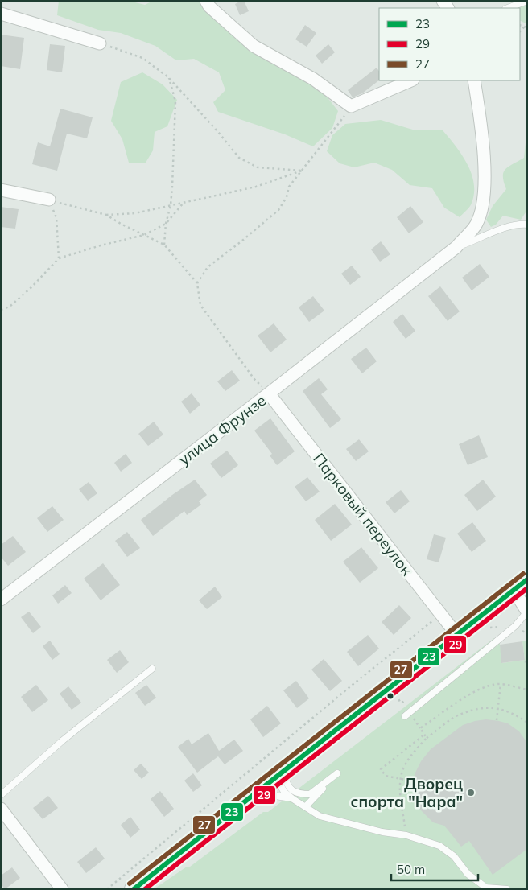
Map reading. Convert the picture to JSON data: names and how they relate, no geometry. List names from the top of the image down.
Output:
{
  "streets": {
    "street": ["улица Фрунзе", "Парковый переулок"]
  },
  "crossings": [
    ["улица Фрунзе", "Парковый переулок"]
  ],
  "places": ["Дворец спорта \"Нара\""],
  "lines": ["transit line 27", "transit line 23", "transit line 29"],
  "legend": ["23", "29", "27"],
  "scale_bar": "50 m"
}
